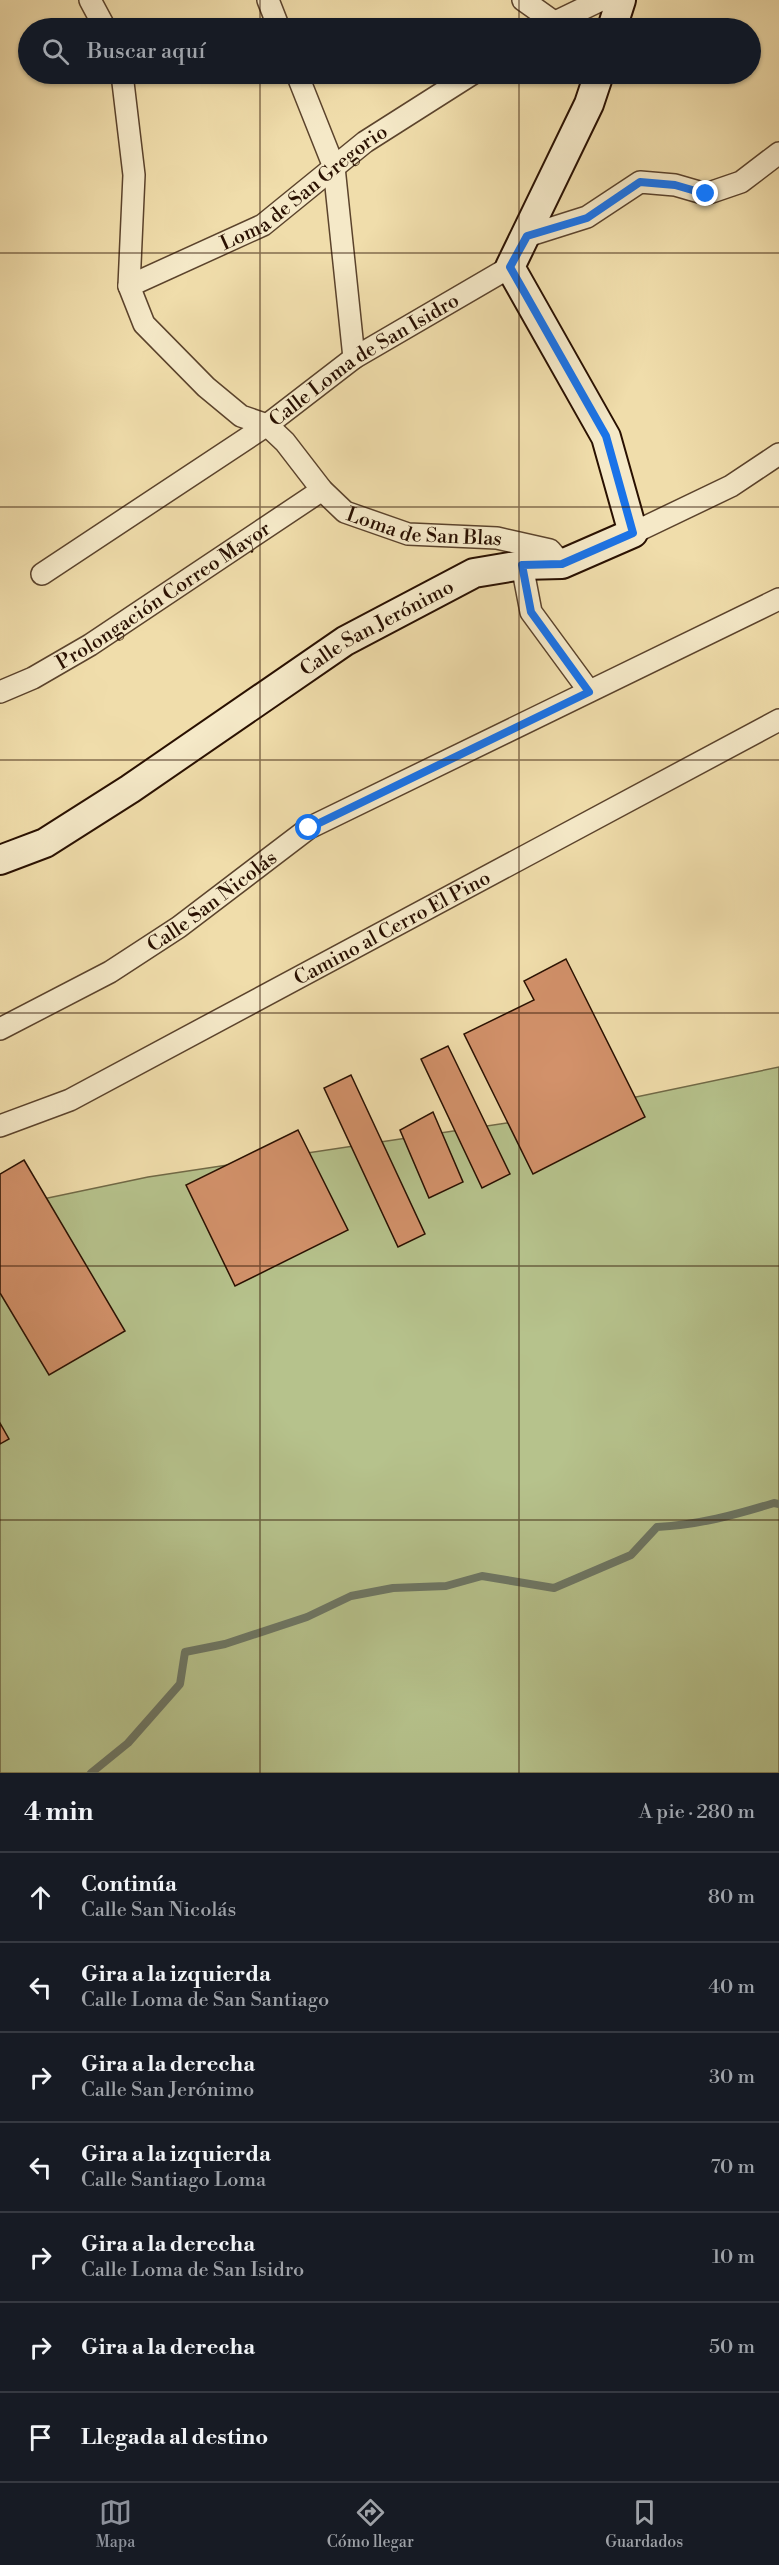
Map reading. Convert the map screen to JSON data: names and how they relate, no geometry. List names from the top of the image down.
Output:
{
  "streets": {
    "main road": ["Calle San Jerónimo"],
    "street": [
      "Loma de San Gregorio",
      "Calle Loma de San Isidro",
      "Loma de San Blas",
      "Prolongación Correo Mayor",
      "Calle San Nicolás",
      "Camino al Cerro El Pino"
    ]
  },
  "crossings": [
    ["Loma de San Gregorio", "Loma de San Blas"],
    ["Calle Loma de San Isidro", "Loma de San Blas"],
    ["Loma de San Blas", "Prolongación Correo Mayor"],
    ["Loma de San Blas", "Calle San Jerónimo"]
  ],
  "page": {
    "search": "Buscar aquí",
    "heading": ["4 min", "A pie · 280 m"],
    "list": [
      ["Continúa", "Calle San Nicolás", "80 m"],
      ["Gira a la izquierda", "Calle Loma de San Santiago", "40 m"],
      ["Gira a la derecha", "Calle San Jerónimo", "30 m"],
      ["Gira a la izquierda", "Calle Santiago Loma", "70 m"],
      ["Gira a la derecha", "Calle Loma de San Isidro", "10 m"],
      ["Gira a la derecha", "50 m"],
      "Llegada al destino"
    ],
    "nav": ["Mapa", "Cómo llegar", "Guardados"]
  }
}
